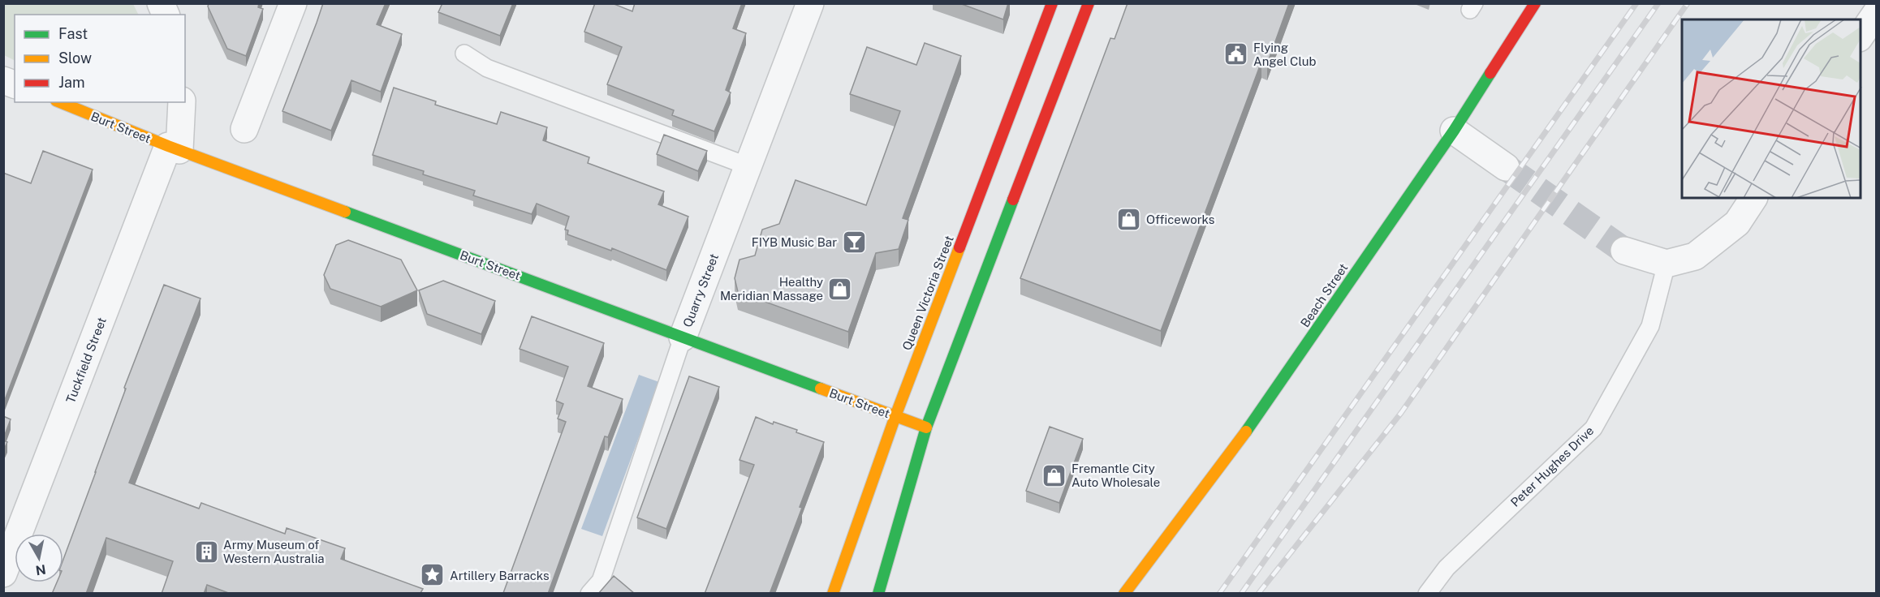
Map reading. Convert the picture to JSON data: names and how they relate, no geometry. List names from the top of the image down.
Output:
{
  "streets": {
    "street": [
      "Burt Street",
      "Quarry Street",
      "Queen Victoria Street",
      "Beach Street",
      "Tuckfield Street"
    ],
    "lane": ["Peter Hughes Drive"]
  },
  "crossings": [
    ["Burt Street", "Quarry Street"],
    ["Burt Street", "Queen Victoria Street"],
    ["Burt Street", "Tuckfield Street"]
  ],
  "places": {
    "public building": ["Flying Angel Club"],
    "shop": ["Officeworks", "Healthy Meridian Massage", "Fremantle City Auto Wholesale"],
    "bar": ["FIYB Music Bar"],
    "building": ["Army Museum of Western Australia"],
    "place": ["Artillery Barracks"]
  },
  "legend": ["Fast", "Slow", "Jam"],
  "north": "bottom"
}
